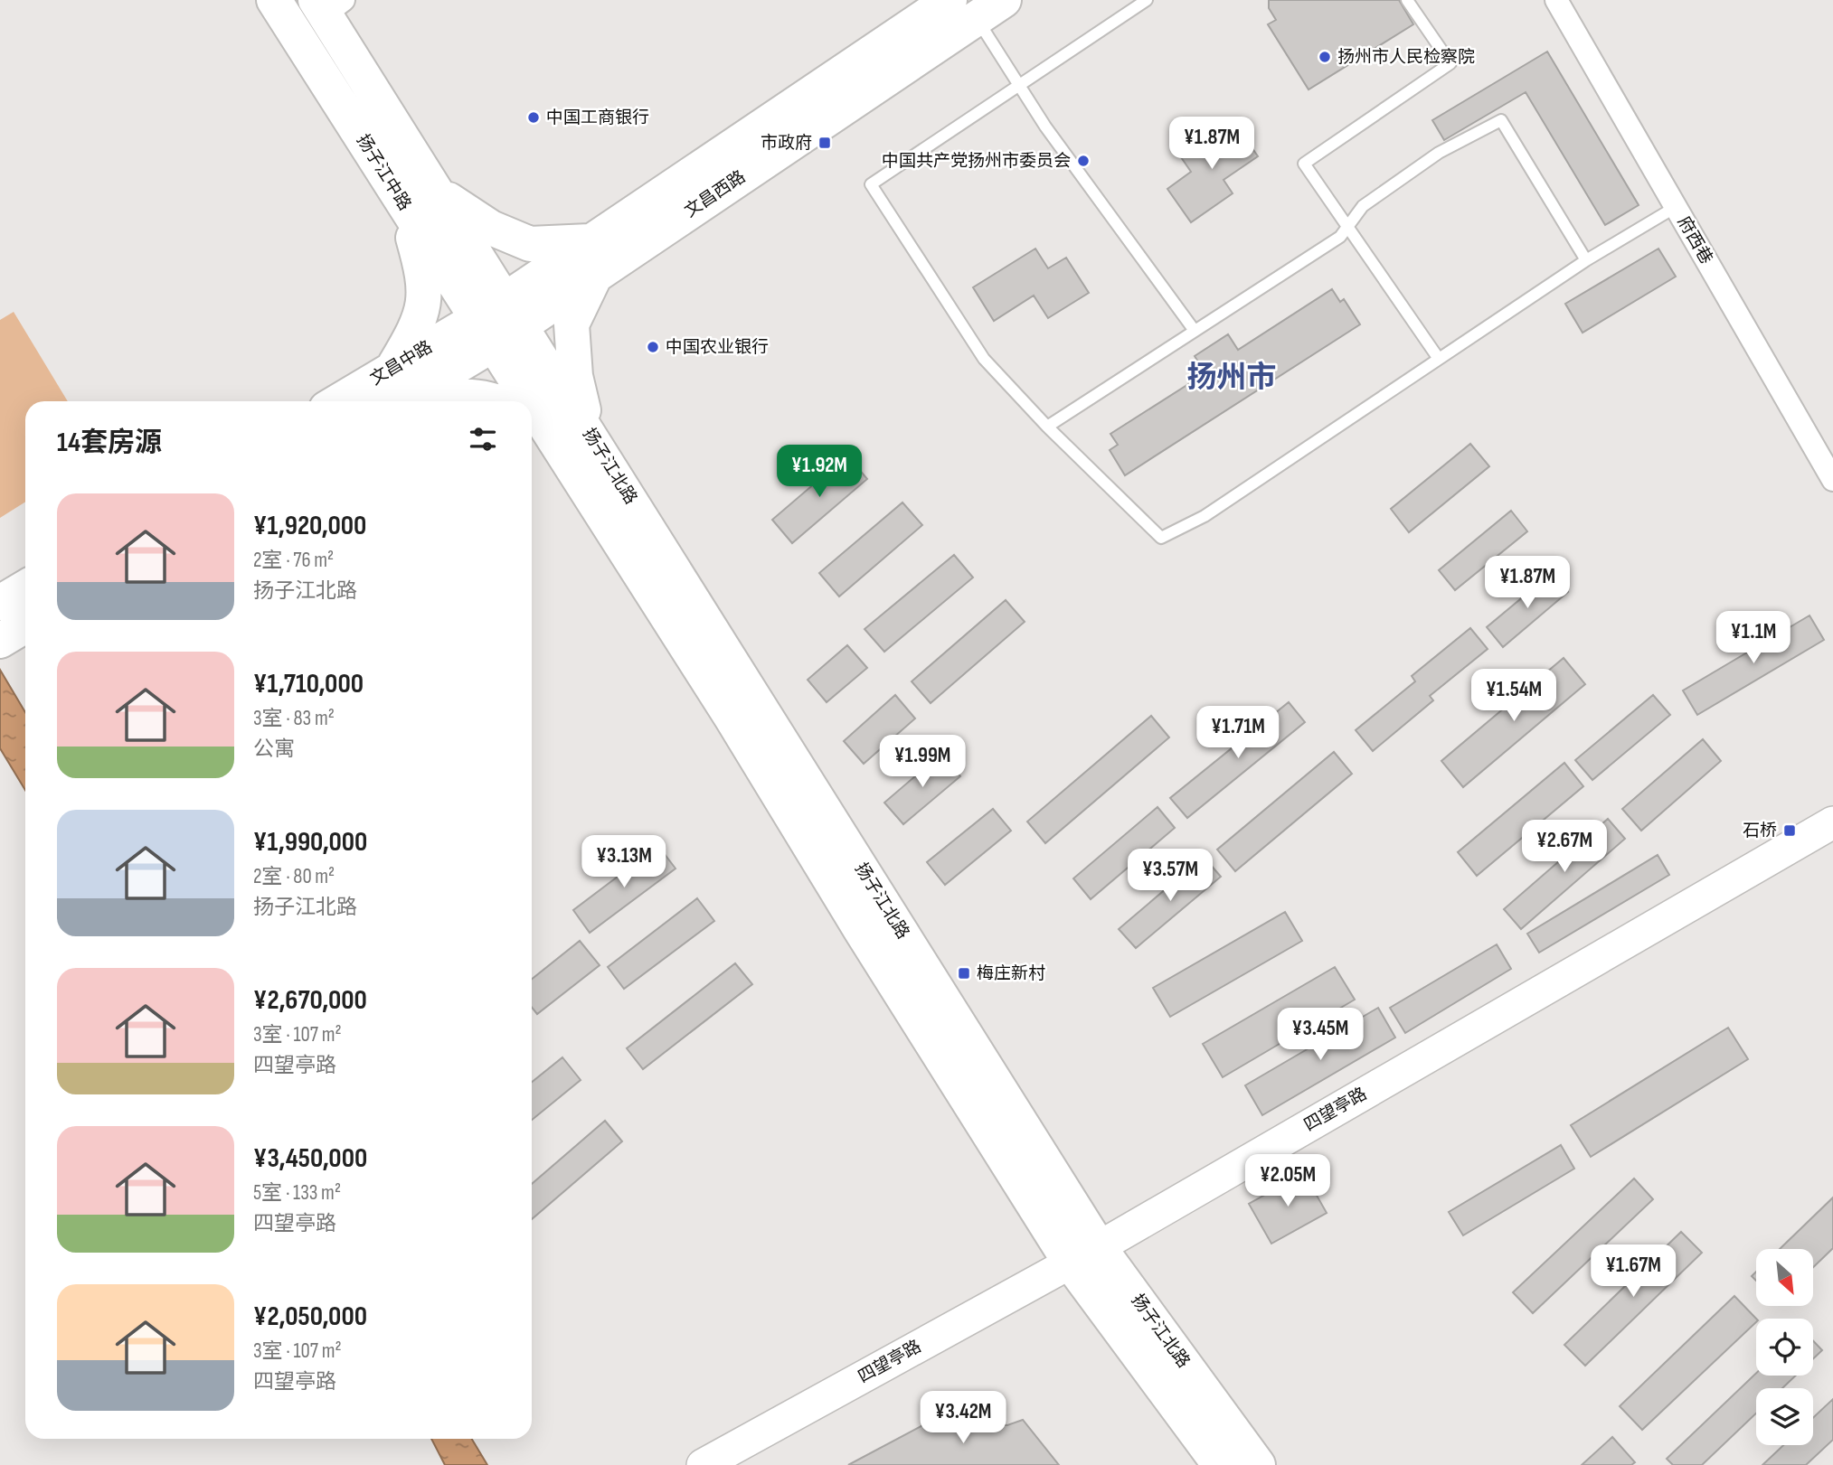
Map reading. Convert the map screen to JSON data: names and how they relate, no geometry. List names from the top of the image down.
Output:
{
  "streets": {
    "main road": [
      "扬子江中路",
      "文昌西路",
      "文昌中路",
      "扬子江北路"
    ],
    "street": ["府西巷", "四望亭路"]
  },
  "crossings": [
    ["扬子江中路", "文昌西路"],
    ["扬子江中路", "文昌中路"],
    ["扬子江中路", "扬子江北路"],
    ["文昌西路", "扬子江北路"],
    ["文昌中路", "扬子江北路"],
    ["扬子江北路", "四望亭路"]
  ],
  "districts": ["扬州市"],
  "places": {
    "other": [
      "扬州市人民检察院",
      "中国工商银行",
      "中国共产党扬州市委员会",
      "中国农业银行"
    ],
    "transit": ["市政府", "石桥", "梅庄新村"]
  },
  "north": "bottom right",
  "page": {
    "price": [
      "¥1.87M",
      "¥1.92M",
      "¥1.87M",
      "¥1.1M",
      "¥1.54M",
      "¥1.71M",
      "¥1.99M",
      "¥2.67M",
      "¥3.13M",
      "¥3.57M",
      "¥3.45M",
      "¥2.05M",
      "¥1.67M",
      "¥3.42M"
    ],
    "heading": "14套房源",
    "list": [
      {
        "name": "¥1,920,000",
        "note": "2室 · 76 m² · 扬子江北路"
      },
      {
        "name": "¥1,710,000",
        "note": "3室 · 83 m² · 公寓"
      },
      {
        "name": "¥1,990,000",
        "note": "2室 · 80 m² · 扬子江北路"
      },
      {
        "name": "¥2,670,000",
        "note": "3室 · 107 m² · 四望亭路"
      },
      {
        "name": "¥3,450,000",
        "note": "5室 · 133 m² · 四望亭路"
      },
      {
        "name": "¥2,050,000",
        "note": "3室 · 107 m² · 四望亭路"
      }
    ]
  }
}
